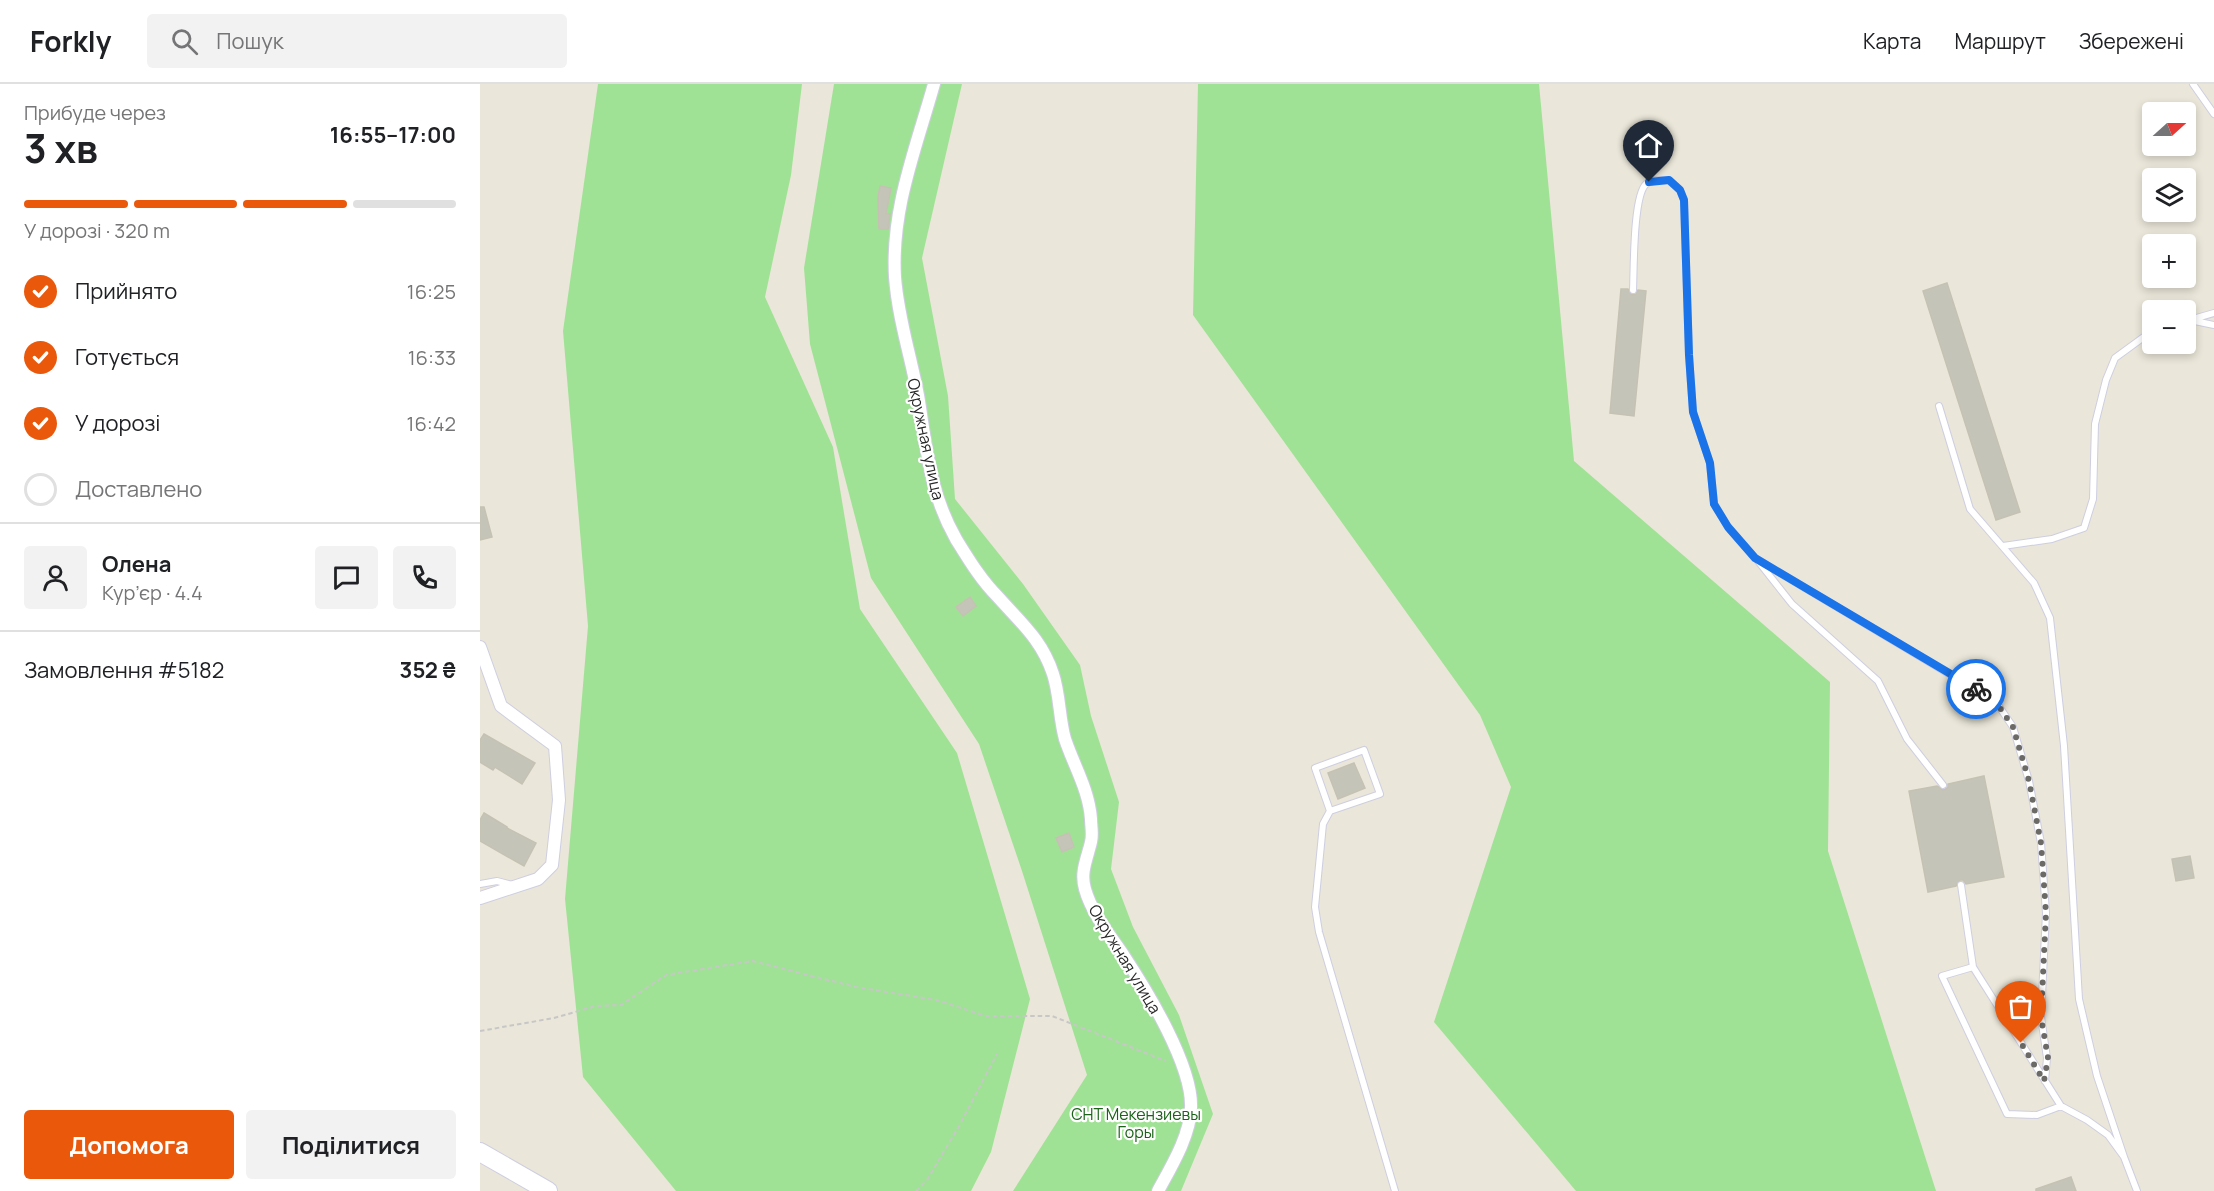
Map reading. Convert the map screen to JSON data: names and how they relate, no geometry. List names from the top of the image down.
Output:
{
  "streets": {
    "street": ["Окружная улица"]
  },
  "parks": ["СНТ Мекензиевы Горы"],
  "north": "right",
  "page": {
    "header": "Forkly",
    "search": "Пошук",
    "nav": ["Карта", "Маршрут", "Збережені"],
    "heading": ["3 хв", "Прибуде через", "16:55–17:00"],
    "panel": [
      "Олена",
      "Кур’єр · 4.4",
      "Замовлення #5182",
      "352 ₴"
    ],
    "map_buttons": ["+", "−"],
    "bar": "У дорозі · 320 m",
    "list": [
      ["Прийнято", "16:25"],
      ["Готується", "16:33"],
      ["У дорозі", "16:42"],
      "Доставлено"
    ],
    "buttons": ["Допомога", "Поділитися"]
  }
}
